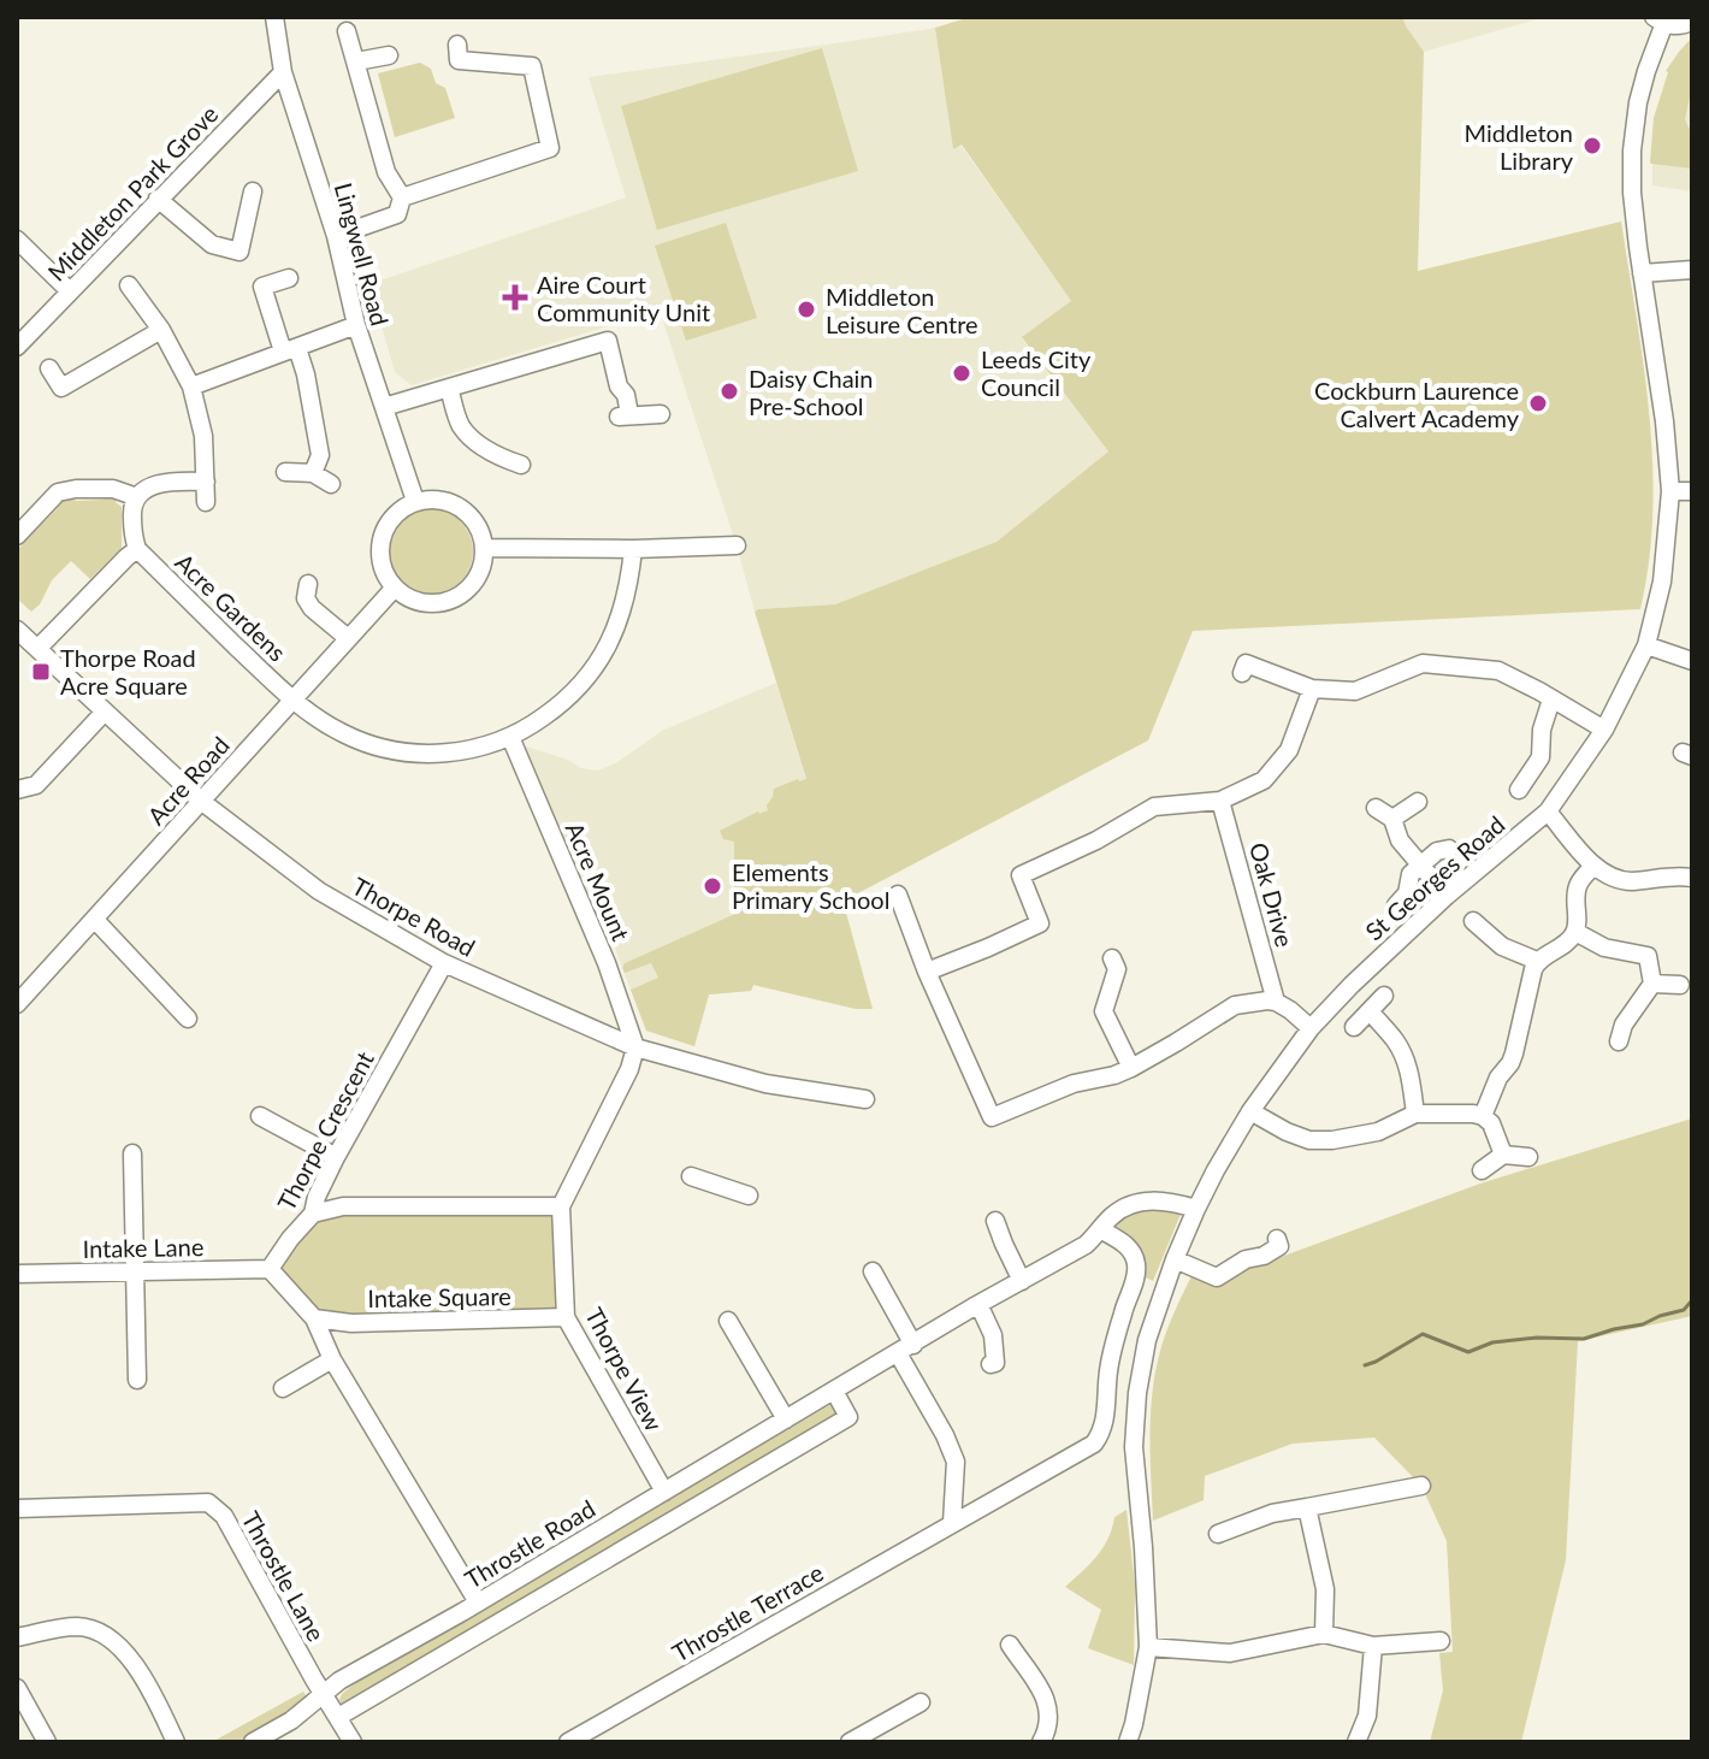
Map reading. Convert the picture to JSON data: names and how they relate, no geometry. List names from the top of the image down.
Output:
{
  "streets": {
    "street": [
      "Middleton Park Grove",
      "Lingwell Road",
      "Acre Gardens",
      "Acre Road",
      "St Georges Road",
      "Acre Mount",
      "Oak Drive",
      "Thorpe Road",
      "Thorpe Crescent",
      "Intake Lane",
      "Intake Square",
      "Thorpe View",
      "Throstle Road",
      "Throstle Lane",
      "Throstle Terrace"
    ]
  },
  "crossings": [
    ["Middleton Park Grove", "Lingwell Road"],
    ["Lingwell Road", "Acre Road"],
    ["Acre Gardens", "Acre Road"],
    ["Acre Gardens", "Acre Mount"],
    ["Acre Road", "Thorpe Road"],
    ["St Georges Road", "Throstle Road"],
    ["Acre Mount", "Thorpe Road"],
    ["Acre Mount", "Thorpe View"],
    ["Thorpe Road", "Thorpe Crescent"],
    ["Thorpe Road", "Thorpe View"],
    ["Thorpe Crescent", "Intake Lane"],
    ["Intake Square", "Thorpe View"],
    ["Thorpe View", "Throstle Road"],
    ["Throstle Road", "Throstle Lane"],
    ["Throstle Road", "Throstle Terrace"]
  ],
  "places": {
    "other": [
      "Middleton Library",
      "Middleton Leisure Centre",
      "Leeds City Council",
      "Daisy Chain Pre-School",
      "Cockburn Laurence Calvert Academy",
      "Elements Primary School"
    ],
    "health": ["Aire Court Community Unit"],
    "transit": ["Thorpe Road Acre Square"]
  }
}
